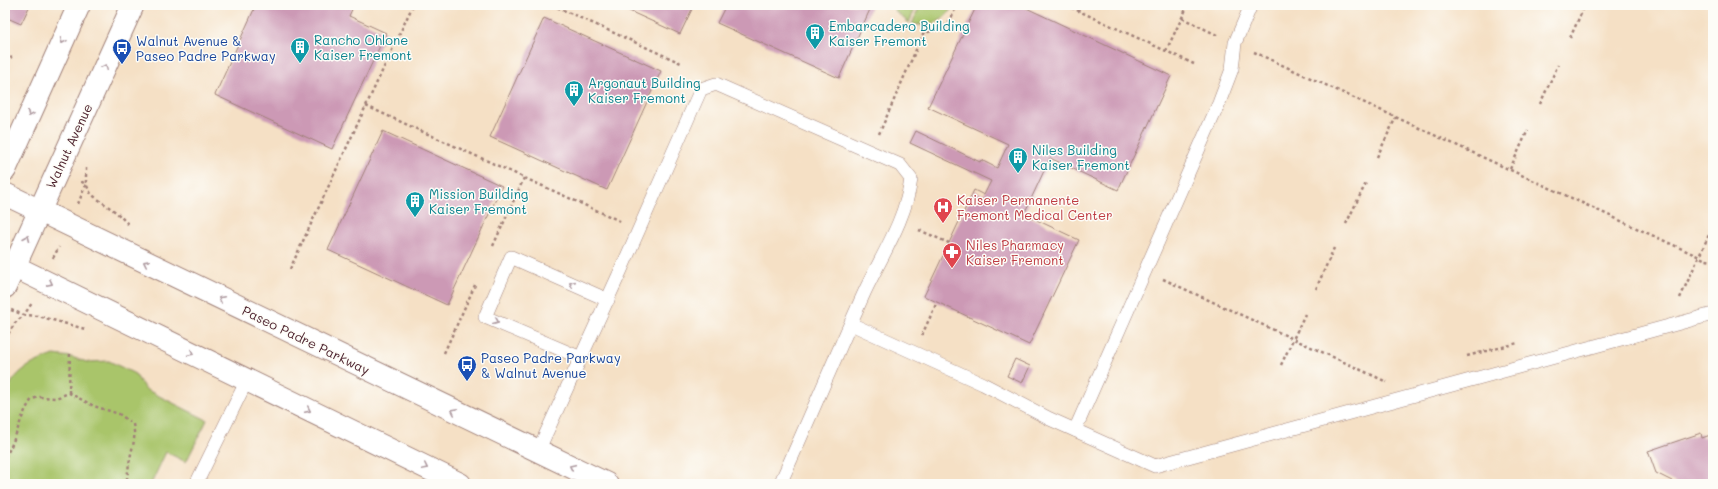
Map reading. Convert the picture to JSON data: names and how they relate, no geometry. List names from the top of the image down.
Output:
{
  "streets": {
    "main road": ["Walnut Avenue", "Paseo Padre Parkway"]
  },
  "crossings": [
    ["Walnut Avenue", "Paseo Padre Parkway"]
  ],
  "places": {
    "building": [
      "Embarcadero Building Kaiser Fremont",
      "Rancho Ohlone Kaiser Fremont",
      "Argonaut Building Kaiser Fremont",
      "Niles Building Kaiser Fremont",
      "Mission Building Kaiser Fremont"
    ],
    "bus stop": ["Walnut Avenue & Paseo Padre Parkway", "Paseo Padre Parkway & Walnut Avenue"],
    "hospital": ["Kaiser Permanente Fremont Medical Center"],
    "pharmacy": ["Niles Pharmacy Kaiser Fremont"]
  }
}
